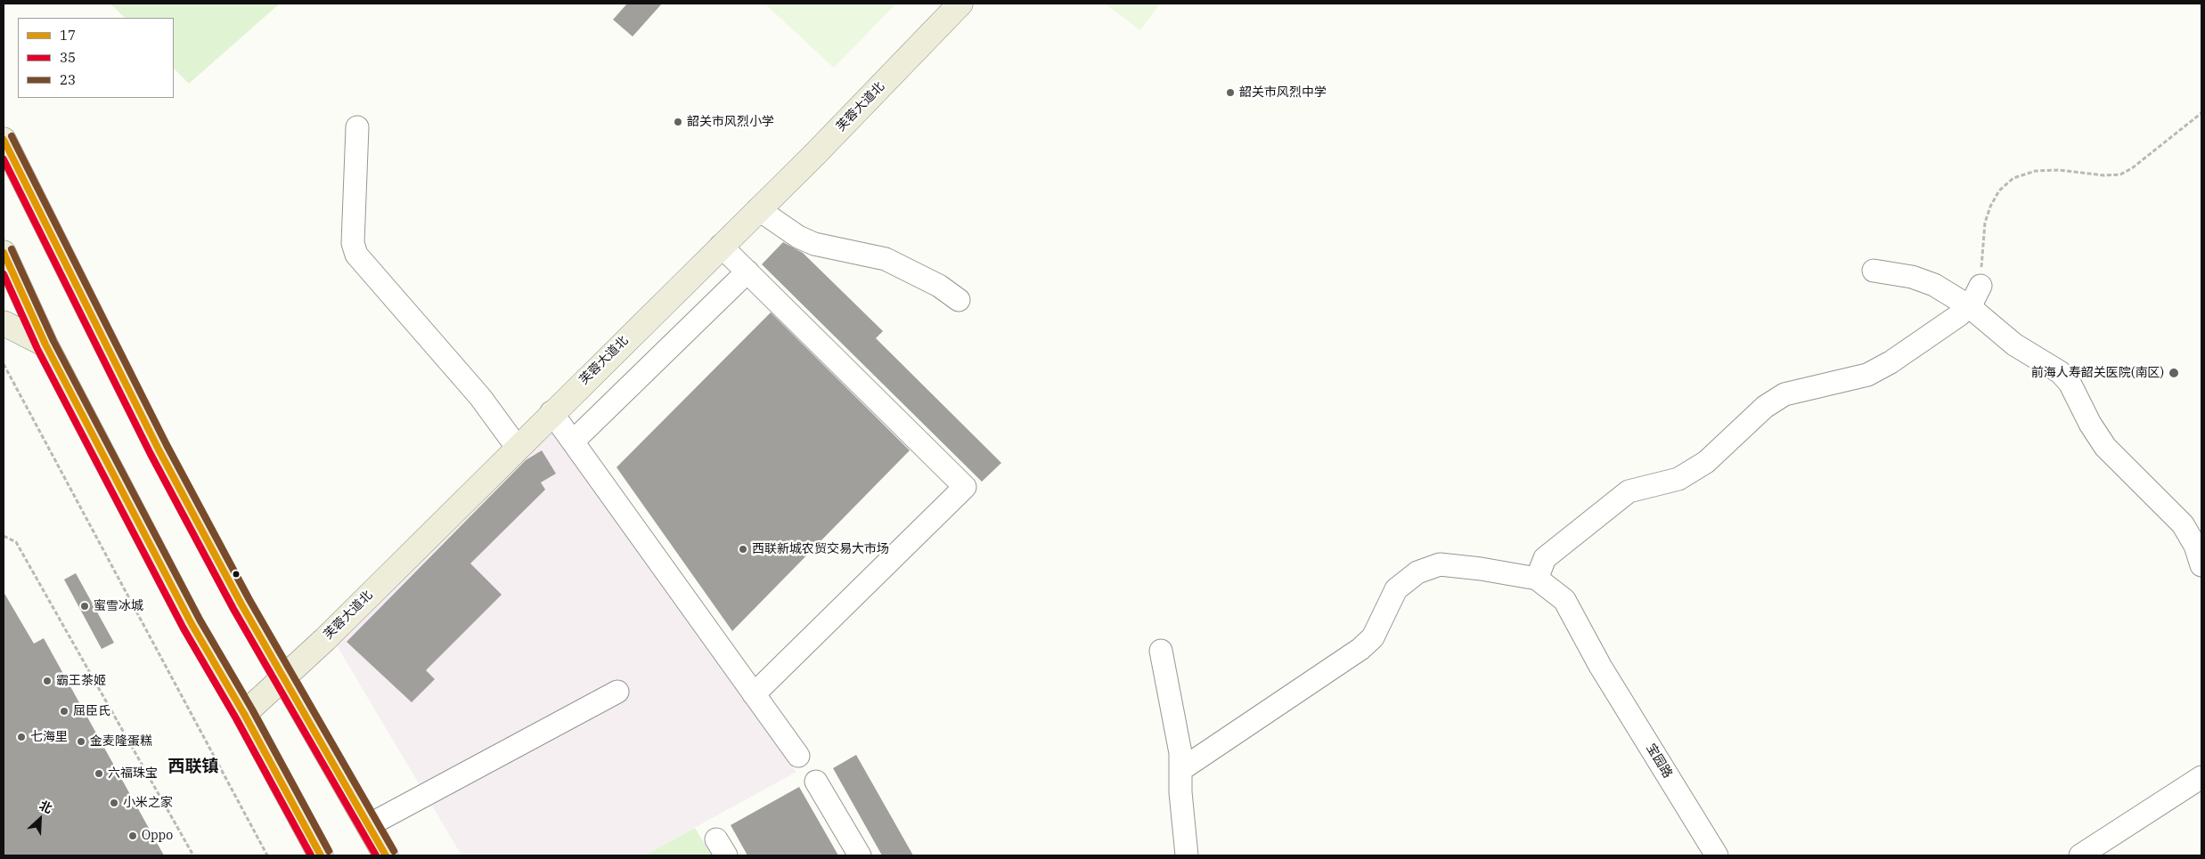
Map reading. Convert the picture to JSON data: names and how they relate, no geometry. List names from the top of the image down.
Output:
{
  "streets": {
    "main road": ["芙蓉大道北"],
    "street": ["宝园路"]
  },
  "districts": ["西联镇"],
  "places": [
    "韶关市风烈中学",
    "韶关市风烈小学",
    "前海人寿韶关医院(南区)",
    "西联新城农贸交易大市场",
    "蜜雪冰城",
    "霸王茶姬",
    "屈臣氏",
    "七海里",
    "金麦隆蛋糕",
    "六福珠宝",
    "小米之家",
    "Oppo"
  ],
  "lines": ["transit line 23", "transit line 17", "transit line 35"],
  "legend": ["17", "35", "23"],
  "north": "top right"
}
